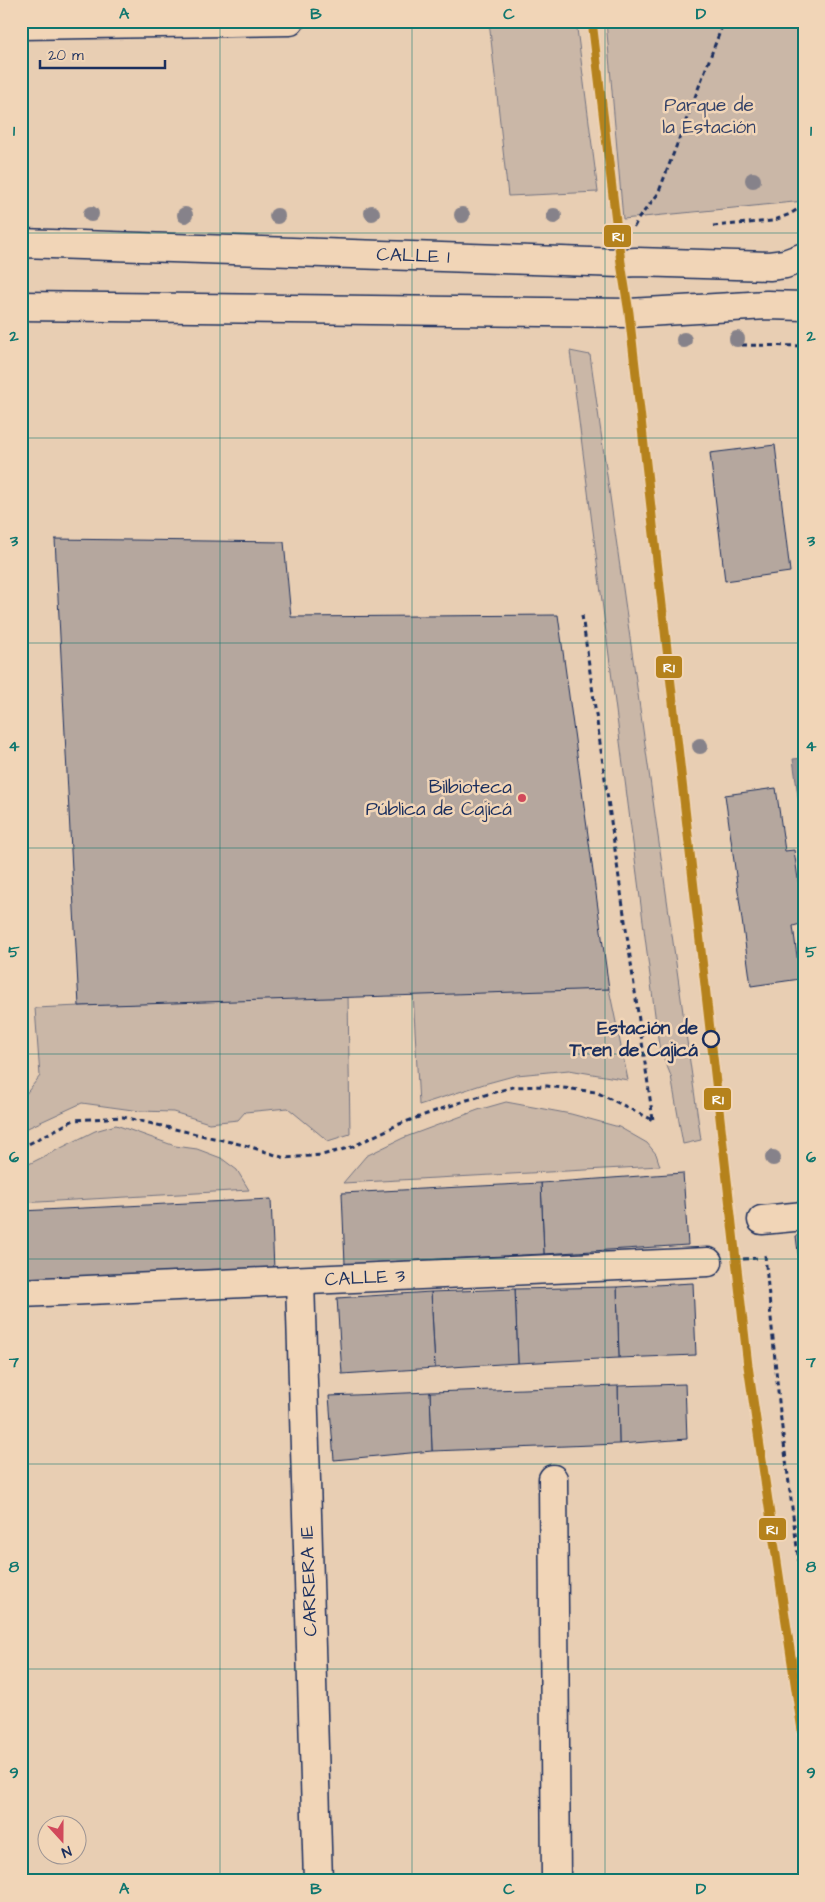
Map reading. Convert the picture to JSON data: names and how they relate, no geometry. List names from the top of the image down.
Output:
{
  "streets": {
    "street": ["CALLE 1", "CALLE 3", "CARRERA 1E"]
  },
  "crossings": [
    ["CALLE 3", "CARRERA 1E"]
  ],
  "parks": ["Parque de la Estación"],
  "places": ["Bilbioteca Pública de Cajicá", "Estación de Tren de Cajicá"],
  "lines": ["transit line R1"],
  "scale_bar": "20 m",
  "north": "bottom",
  "grid": {
    "columns": [
      "A",
      "B",
      "C",
      "D"
    ],
    "rows": [
      "1",
      "2",
      "3",
      "4",
      "5",
      "6",
      "7",
      "8",
      "9"
    ]
  }
}
